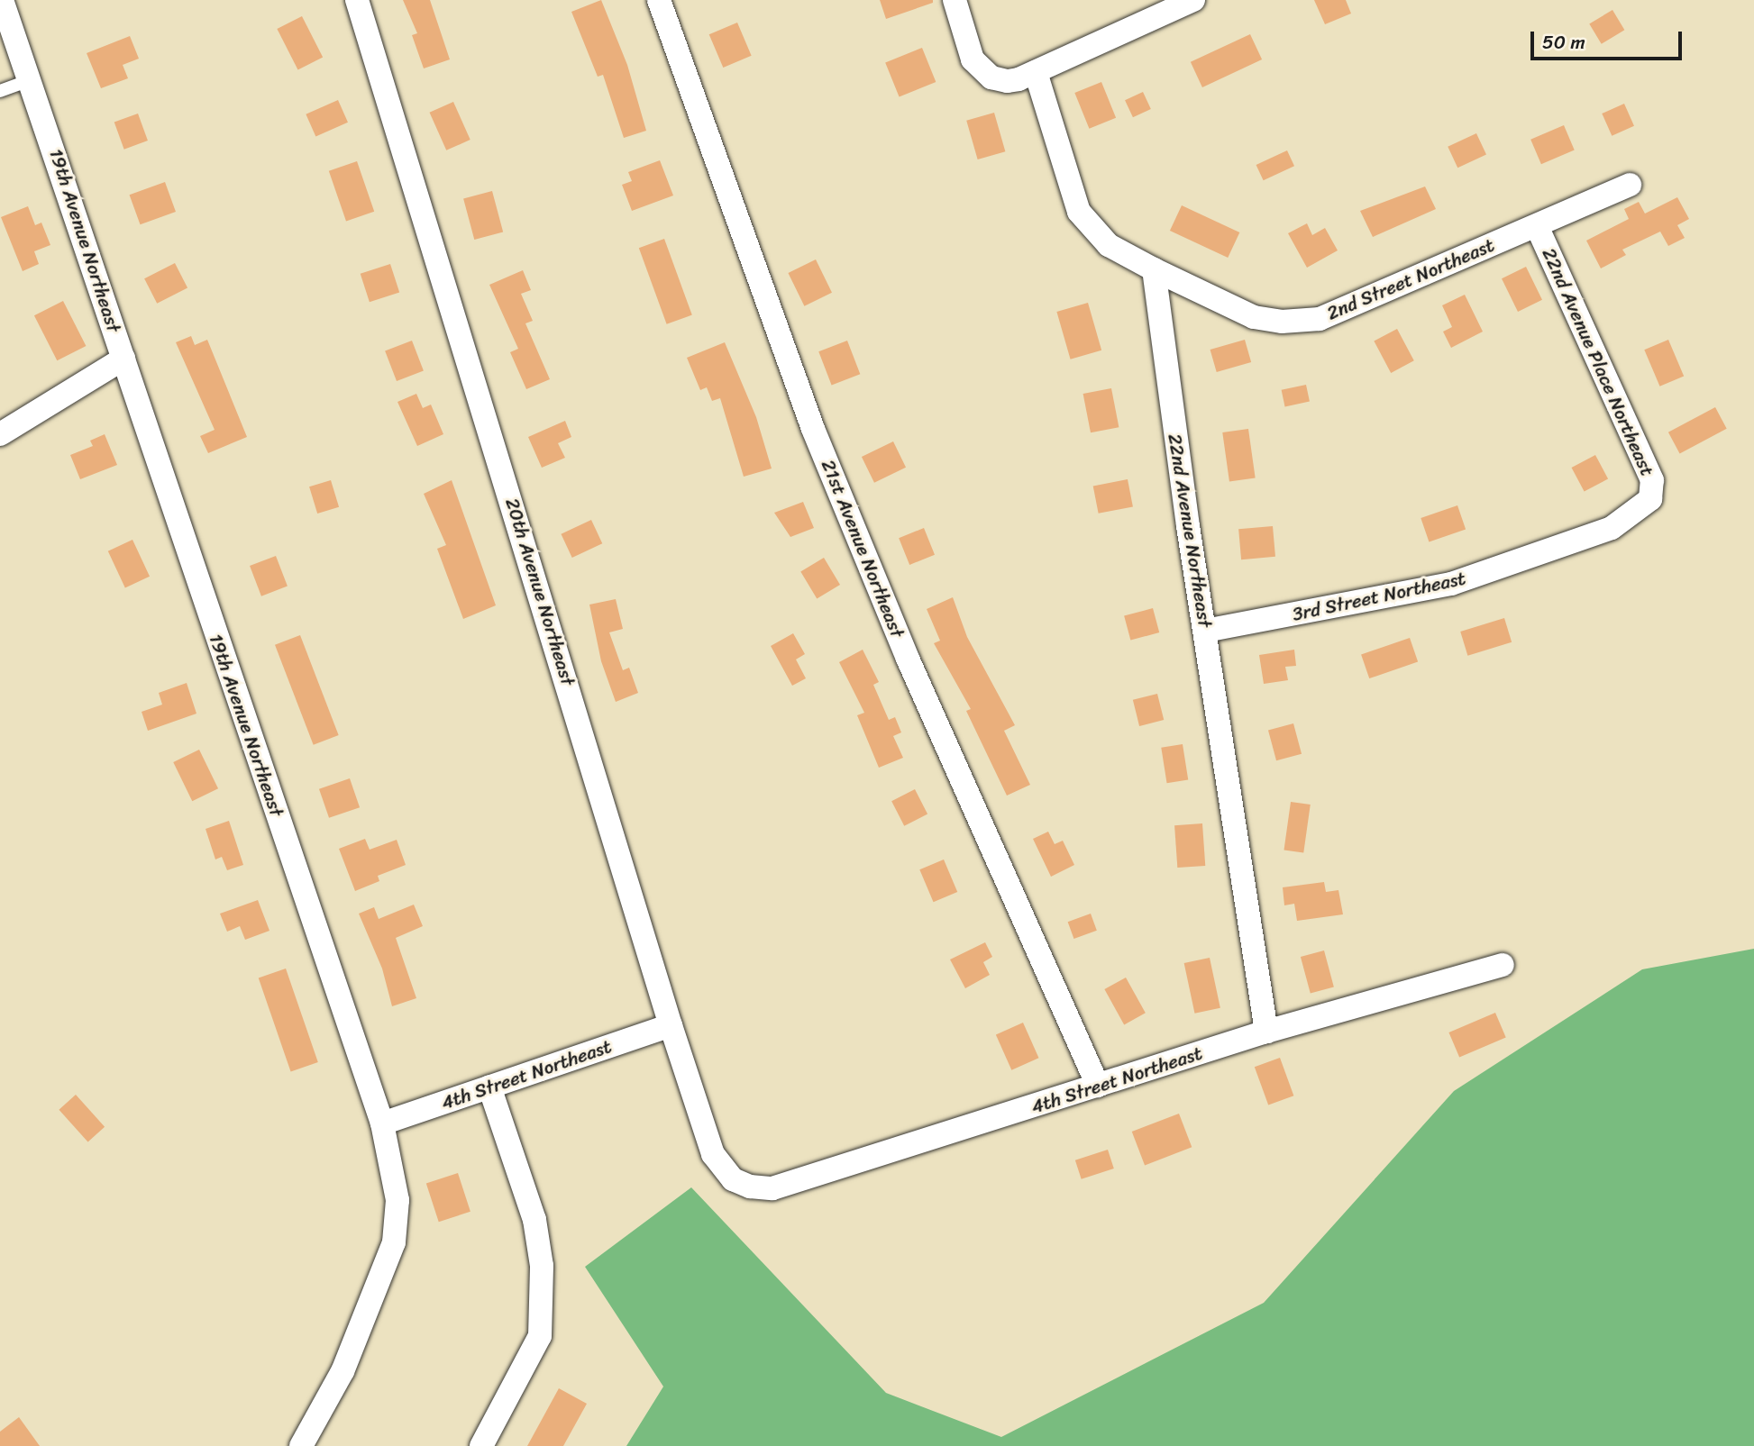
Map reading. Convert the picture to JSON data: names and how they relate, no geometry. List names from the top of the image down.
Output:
{
  "streets": {
    "street": [
      "19th Avenue Northeast",
      "2nd Street Northeast",
      "22nd Avenue Place Northeast",
      "22nd Avenue Northeast",
      "21st Avenue Northeast",
      "20th Avenue Northeast",
      "3rd Street Northeast",
      "4th Street Northeast"
    ]
  },
  "crossings": [
    ["19th Avenue Northeast", "4th Street Northeast"],
    ["2nd Street Northeast", "22nd Avenue Place Northeast"],
    ["2nd Street Northeast", "22nd Avenue Northeast"],
    ["22nd Avenue Place Northeast", "3rd Street Northeast"],
    ["22nd Avenue Northeast", "3rd Street Northeast"],
    ["22nd Avenue Northeast", "4th Street Northeast"],
    ["21st Avenue Northeast", "4th Street Northeast"],
    ["20th Avenue Northeast", "4th Street Northeast"]
  ],
  "scale_bar": "50 m"
}
